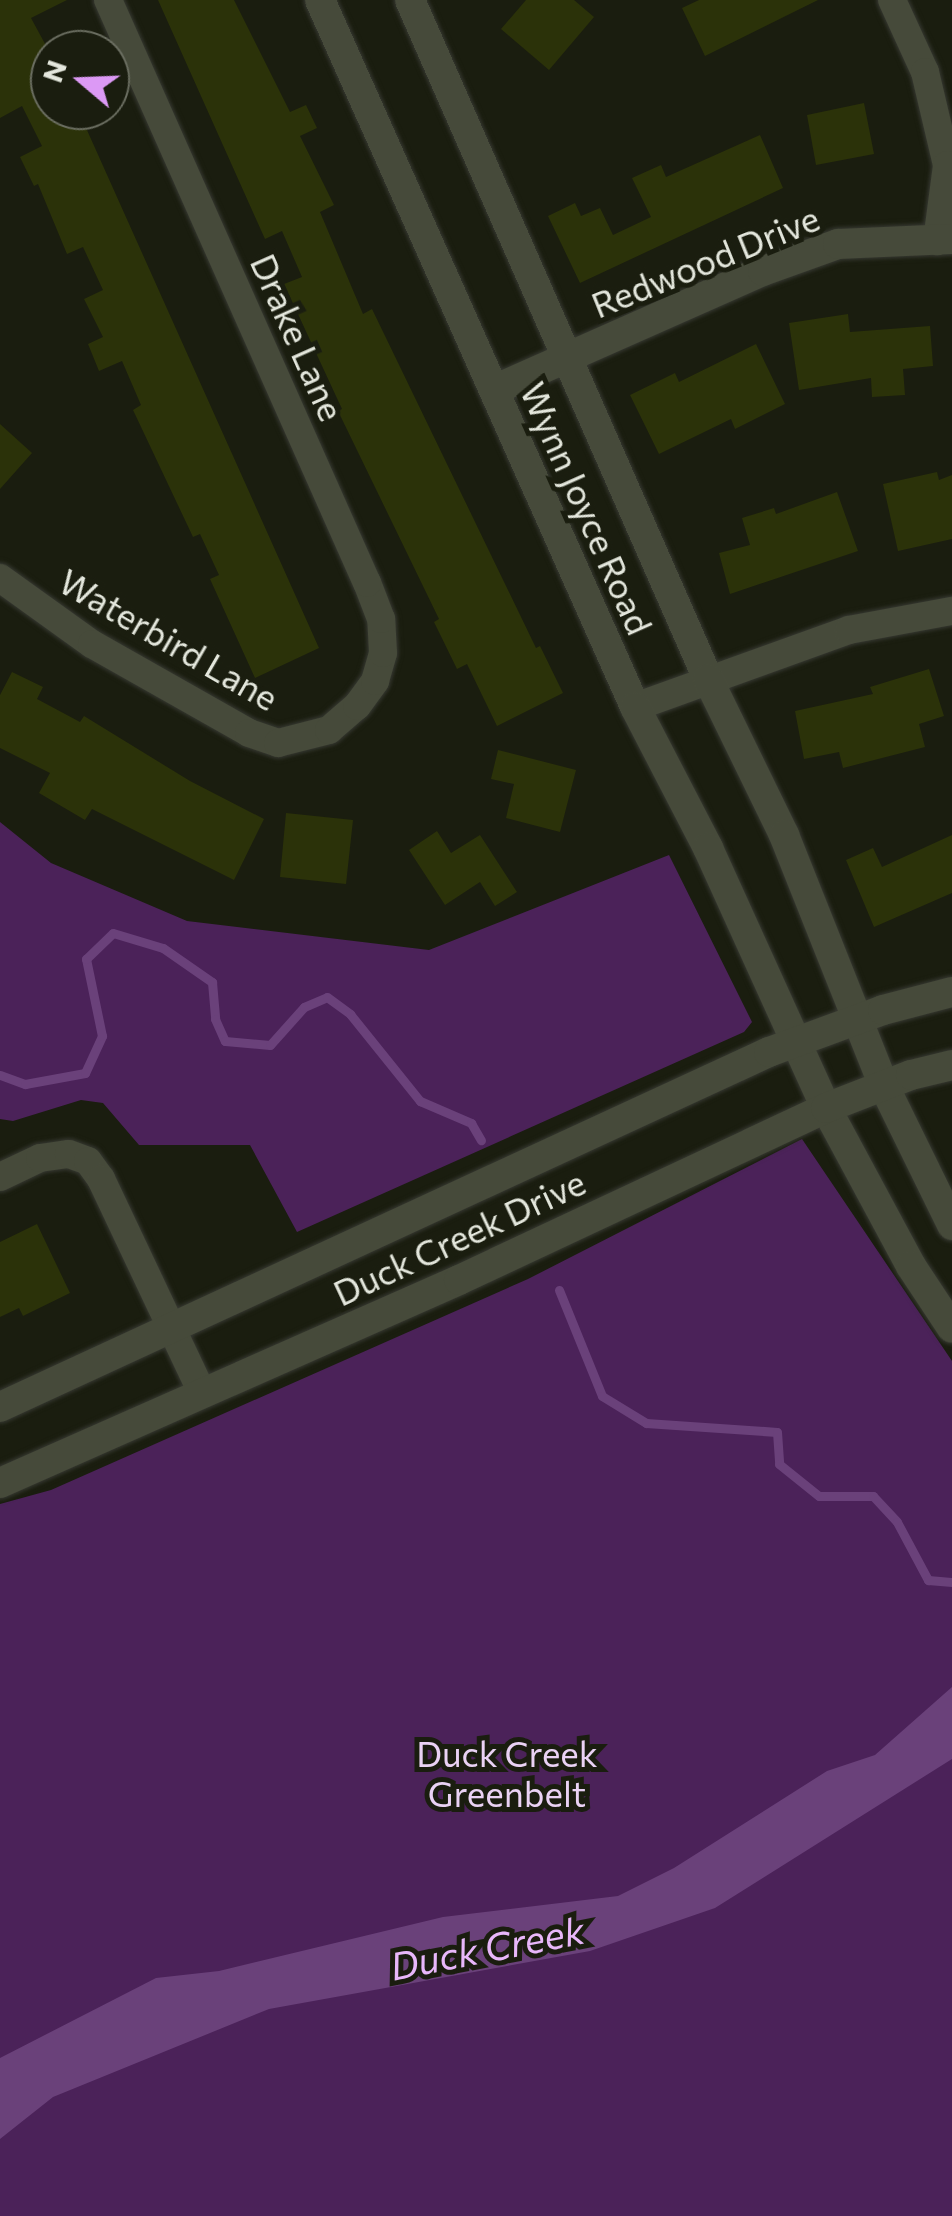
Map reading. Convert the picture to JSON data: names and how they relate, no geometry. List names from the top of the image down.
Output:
{
  "streets": {
    "main road": ["Redwood Drive", "Wynn Joyce Road", "Duck Creek Drive"],
    "street": ["Drake Lane", "Waterbird Lane"]
  },
  "crossings": [
    ["Redwood Drive", "Wynn Joyce Road"],
    ["Drake Lane", "Waterbird Lane"],
    ["Wynn Joyce Road", "Duck Creek Drive"]
  ],
  "water": ["Duck Creek"],
  "parks": ["Duck Creek Greenbelt"],
  "north": "left"
}
